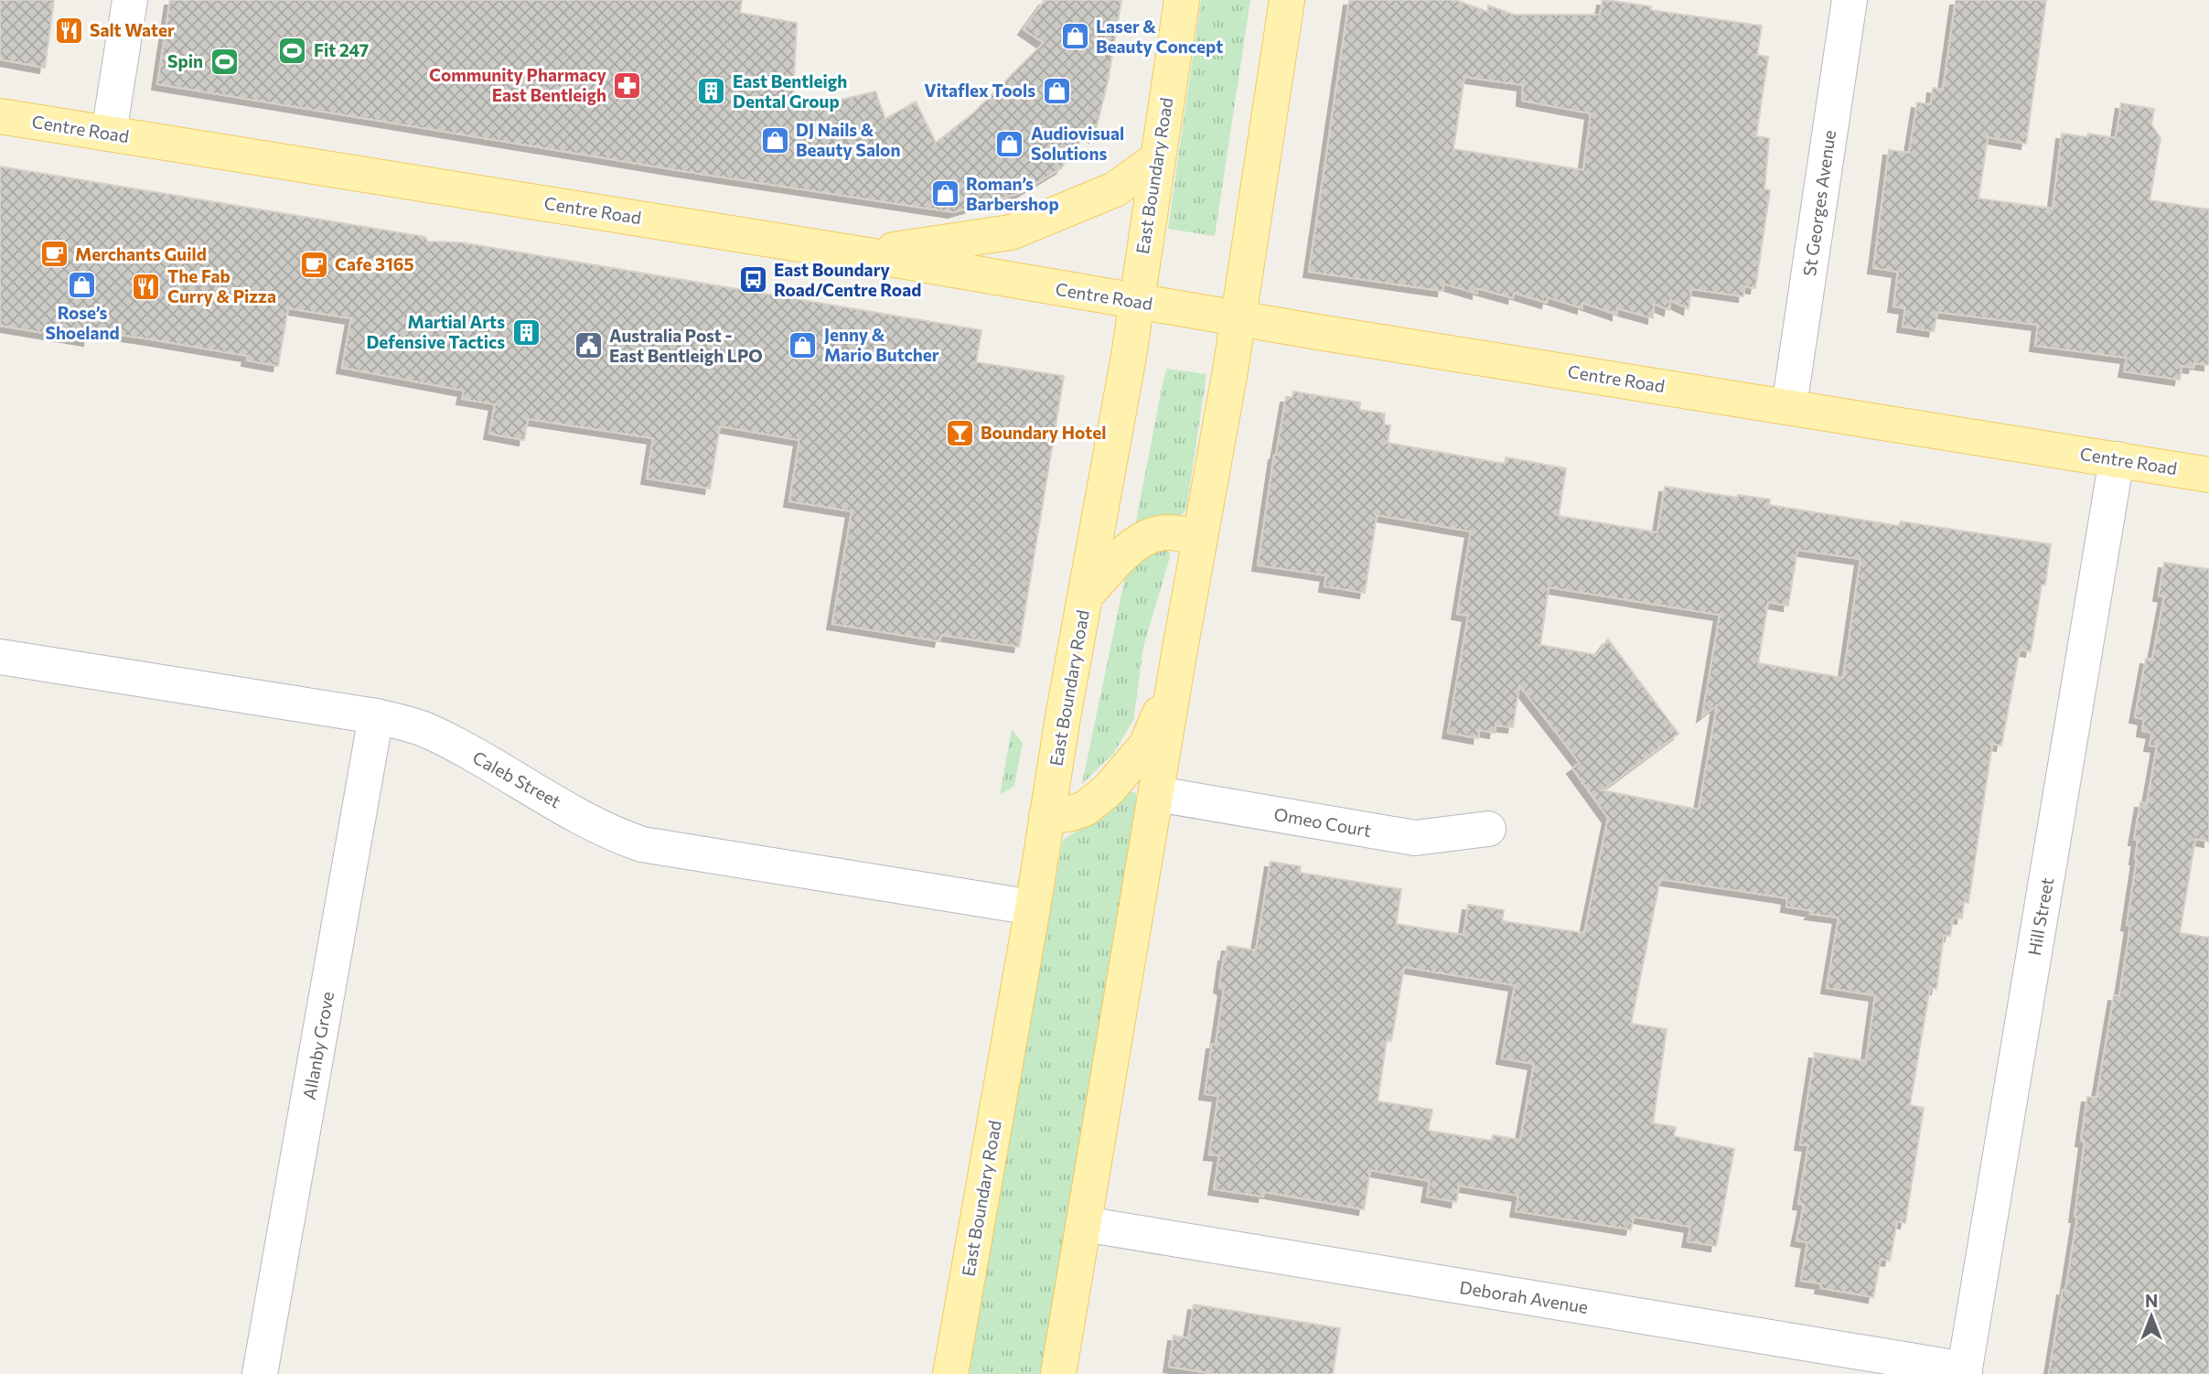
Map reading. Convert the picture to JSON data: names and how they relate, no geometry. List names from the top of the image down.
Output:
{
  "streets": {
    "main road": ["Centre Road", "East Boundary Road"],
    "street": [
      "St Georges Avenue",
      "Caleb Street",
      "Omeo Court",
      "Hill Street",
      "Allanby Grove",
      "Deborah Avenue"
    ]
  },
  "crossings": [
    ["Centre Road", "East Boundary Road"],
    ["Centre Road", "St Georges Avenue"],
    ["Centre Road", "Hill Street"],
    ["East Boundary Road", "Caleb Street"],
    ["Caleb Street", "Allanby Grove"],
    ["Hill Street", "Deborah Avenue"]
  ],
  "places": {
    "restaurant": ["Salt Water", "The Fab Curry & Pizza"],
    "shop": [
      "Laser & Beauty Concept",
      "Vitaflex Tools",
      "DJ Nails & Beauty Salon",
      "Audiovisual Solutions",
      "Roman’s Barbershop",
      "Rose’s Shoeland",
      "Jenny & Mario Butcher"
    ],
    "sports": ["Fit 247", "Spin"],
    "pharmacy": ["Community Pharmacy East Bentleigh"],
    "building": ["East Bentleigh Dental Group", "Martial Arts Defensive Tactics"],
    "cafe": ["Merchants Guild", "Cafe 3165"],
    "bus stop": ["East Boundary Road/Centre Road"],
    "public building": ["Australia Post - East Bentleigh LPO"],
    "bar": ["Boundary Hotel"]
  },
  "north": "top"
}
